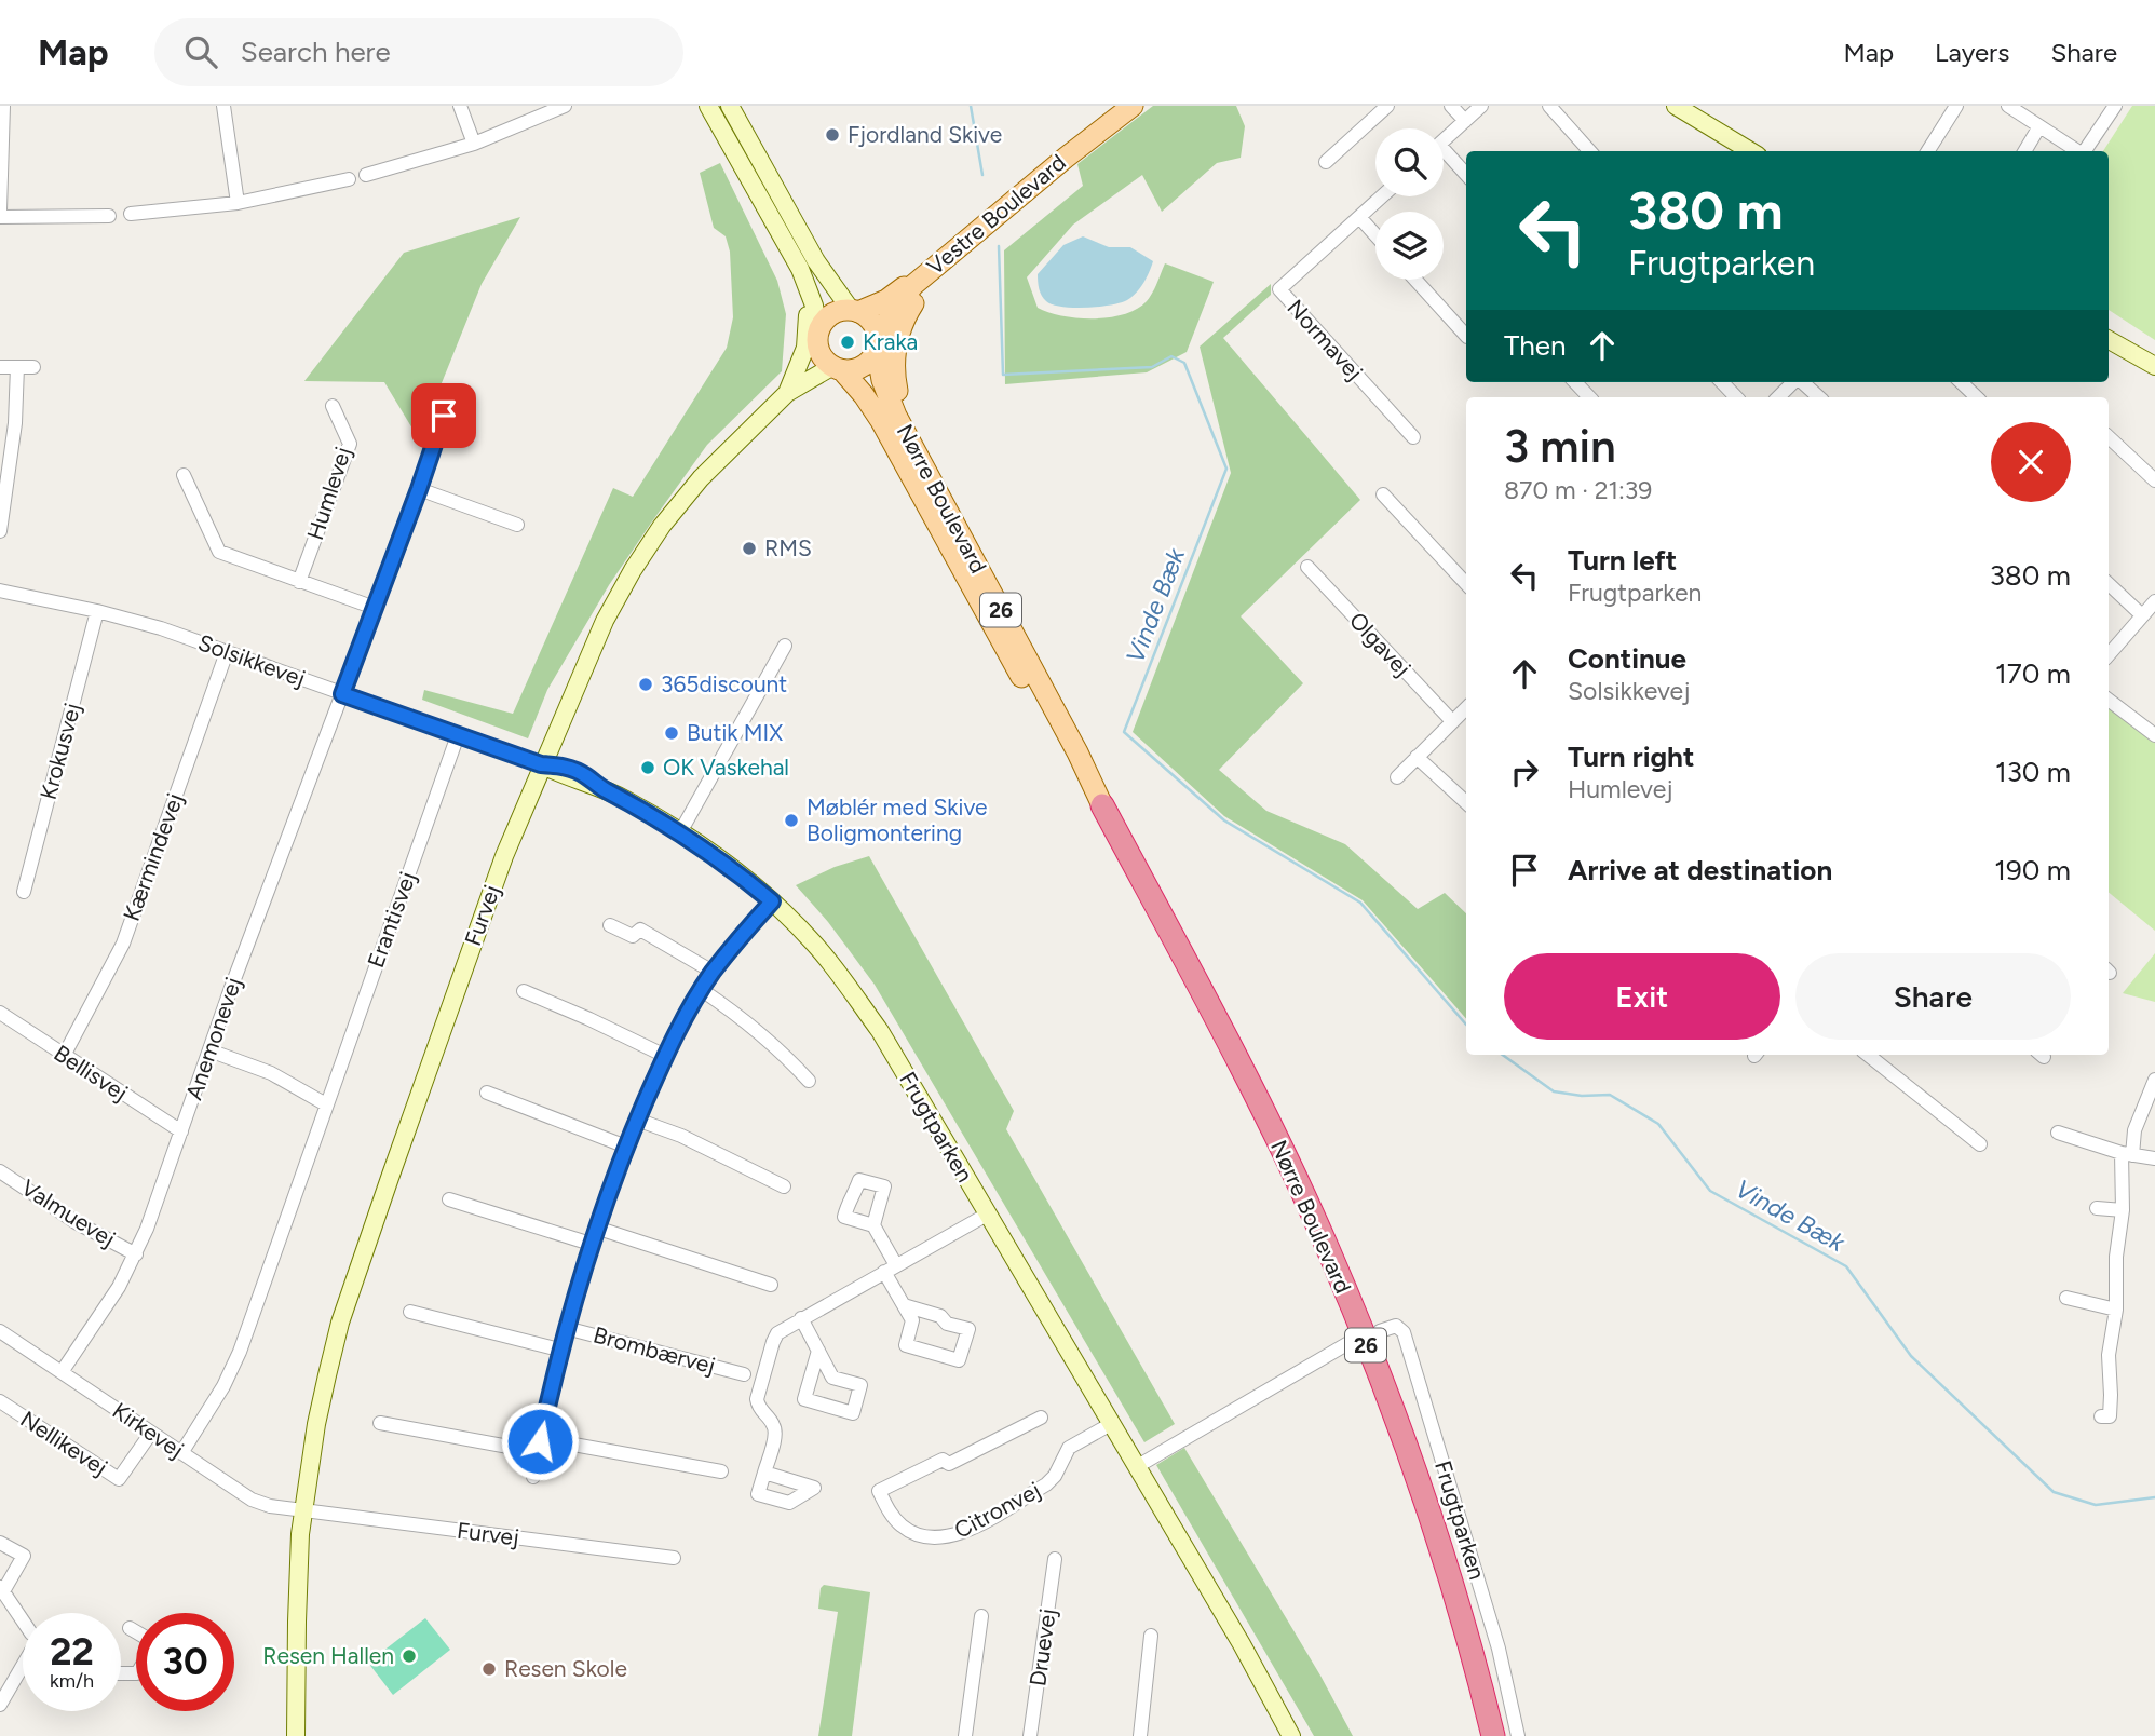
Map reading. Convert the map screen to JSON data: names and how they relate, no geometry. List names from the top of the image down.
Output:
{
  "streets": {
    "highway": ["Nørre Boulevard", "26"],
    "main road": ["Vestre Boulevard"],
    "street": [
      "Normavej",
      "Humlevej",
      "Olgavej",
      "Solsikkevej",
      "Krokusvej",
      "Kærmindevej",
      "Furvej",
      "Erantisvej",
      "Anemonevej",
      "Bellisvej",
      "Frugtparken",
      "Valmuevej",
      "Brombærvej",
      "Kirkevej",
      "Nellikevej",
      "Citronvej",
      "Druevej"
    ]
  },
  "crossings": [
    ["Vestre Boulevard", "Nørre Boulevard"],
    ["Vestre Boulevard", "26"],
    ["Vestre Boulevard", "Furvej"],
    ["Nørre Boulevard", "26"],
    ["Nørre Boulevard", "Furvej"],
    ["26", "Furvej"],
    ["Solsikkevej", "Krokusvej"],
    ["Solsikkevej", "Kærmindevej"],
    ["Solsikkevej", "Furvej"],
    ["Solsikkevej", "Erantisvej"],
    ["Solsikkevej", "Anemonevej"],
    ["Solsikkevej", "Frugtparken"],
    ["Kærmindevej", "Bellisvej"],
    ["Furvej", "Frugtparken"],
    ["Furvej", "Kirkevej"],
    ["Erantisvej", "Kirkevej"],
    ["Anemonevej", "Bellisvej"],
    ["Anemonevej", "Valmuevej"],
    ["Anemonevej", "Kirkevej"],
    ["Frugtparken", "Brombærvej"],
    ["Frugtparken", "Citronvej"],
    ["Kirkevej", "Nellikevej"]
  ],
  "water": ["Vinde Bæk"],
  "places": [
    "Fjordland Skive",
    "Kraka",
    "RMS",
    "365discount",
    "Butik MIX",
    "OK Vaskehal",
    "Møblér med Skive Boligmontering",
    "Resen Hallen",
    "Resen Skole"
  ],
  "page": {
    "header": "Map",
    "search": "Search here",
    "nav": ["Map", "Layers", "Share"],
    "turn": ["380 m", "Frugtparken"],
    "then": "Then",
    "heading": ["3 min", "870 m · 21:39"],
    "list": [
      {
        "name": "Turn left",
        "note": "Frugtparken",
        "value": "380 m"
      },
      {
        "name": "Continue",
        "note": "Solsikkevej",
        "value": "170 m"
      },
      {
        "name": "Turn right",
        "note": "Humlevej",
        "value": "130 m"
      },
      {
        "name": "Arrive at destination",
        "value": "190 m"
      }
    ],
    "buttons": ["Exit", "Share"],
    "speed": "22 km/h",
    "limit": "30"
  }
}
